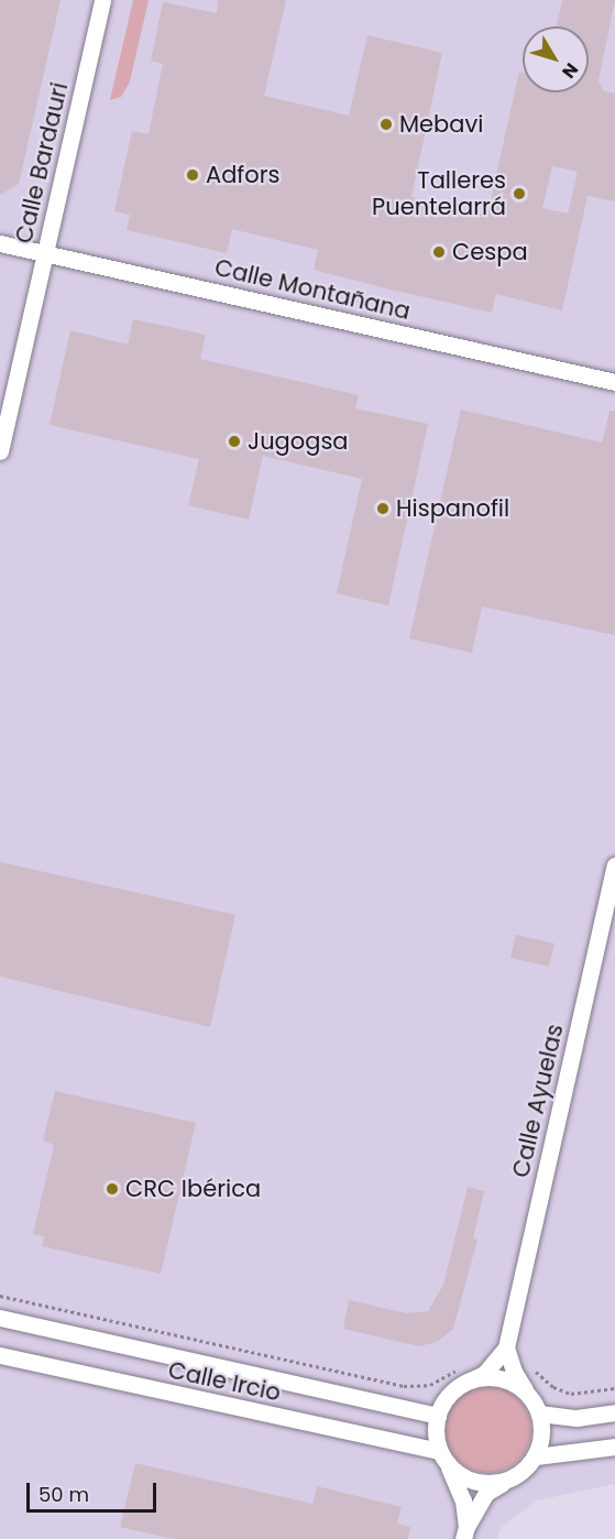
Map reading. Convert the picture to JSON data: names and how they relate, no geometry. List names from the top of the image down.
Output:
{
  "streets": {
    "street": [
      "Calle Bardauri",
      "Calle Montañana",
      "Calle Ayuelas",
      "Calle Ircio"
    ]
  },
  "crossings": [
    ["Calle Bardauri", "Calle Montañana"],
    ["Calle Ayuelas", "Calle Ircio"]
  ],
  "places": [
    "Mebavi",
    "Adfors",
    "Talleres Puentelarrá",
    "Cespa",
    "Jugogsa",
    "Hispanofil",
    "CRC Ibérica"
  ],
  "scale_bar": "50 m",
  "north": "bottom right"
}
